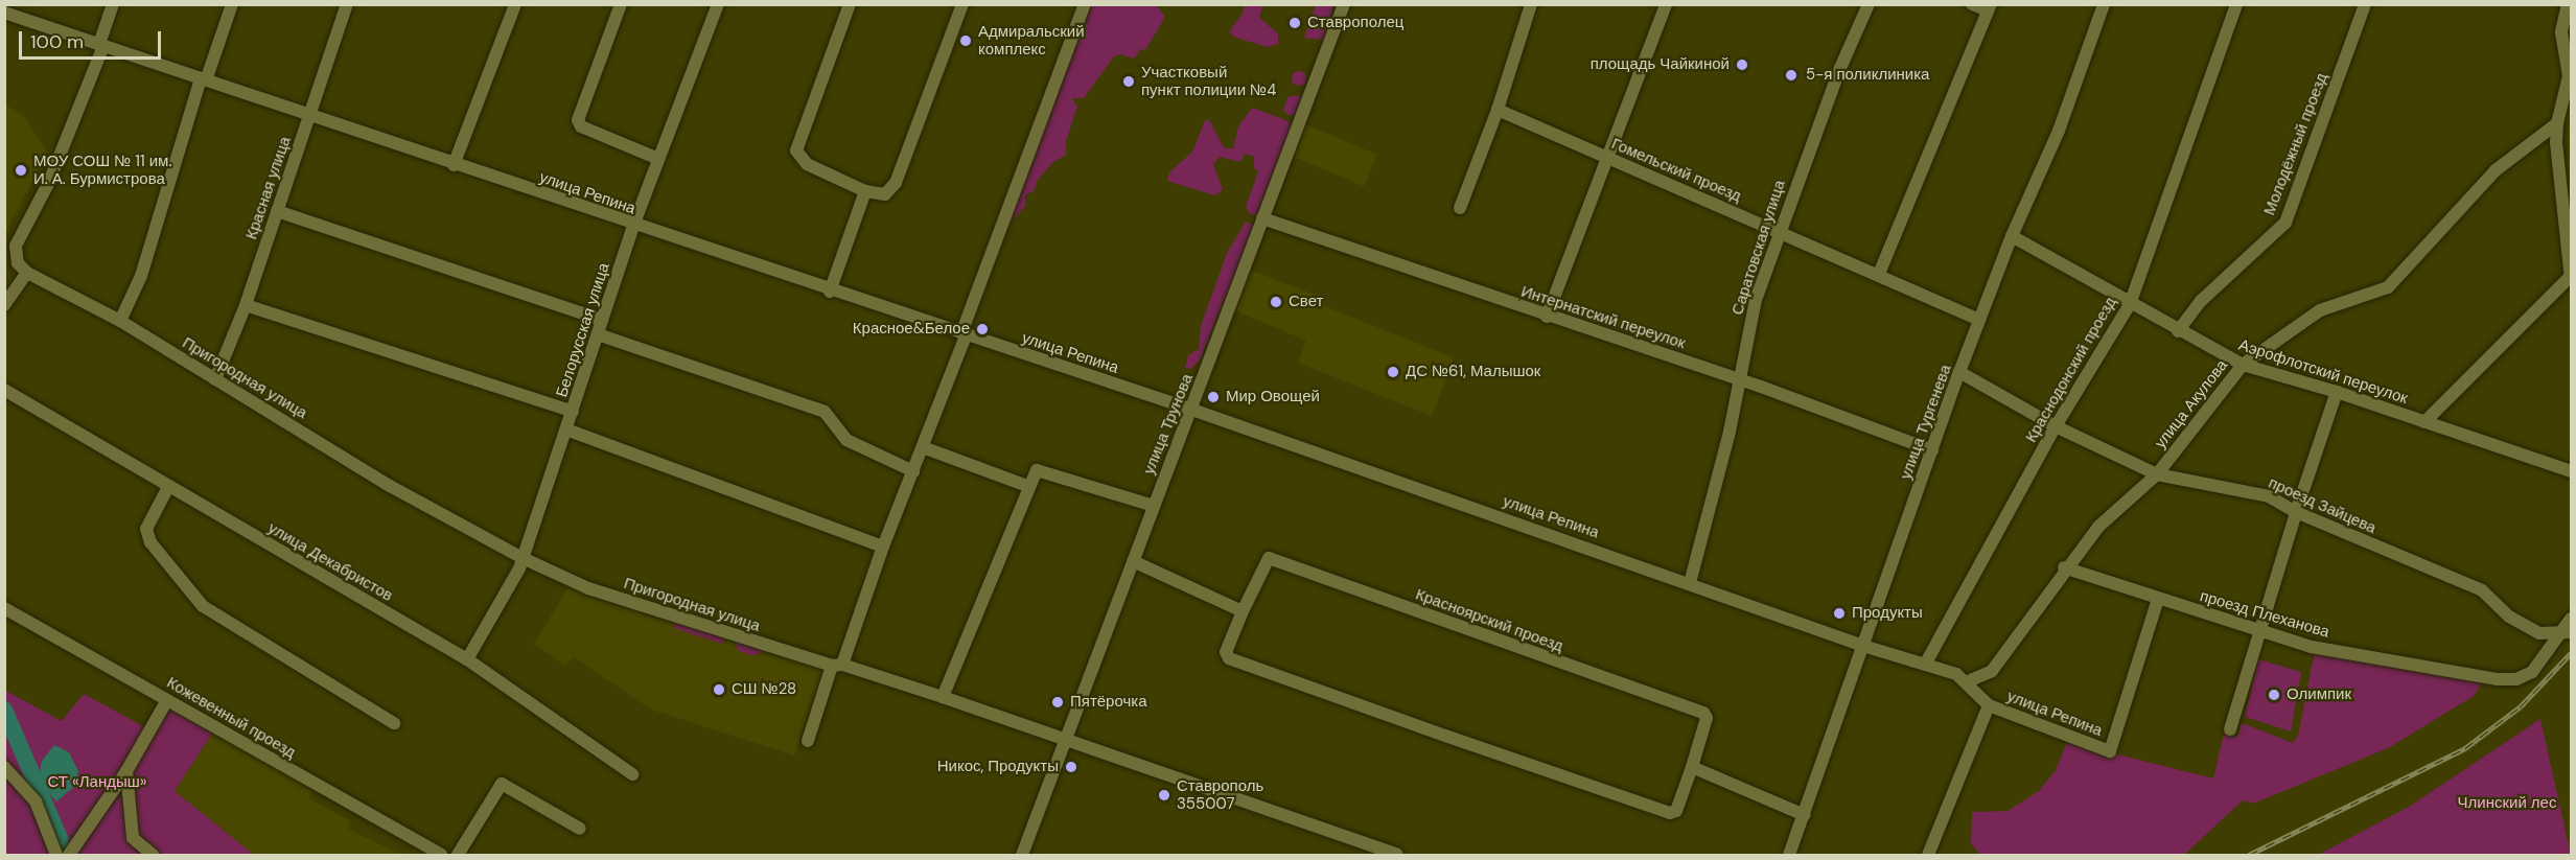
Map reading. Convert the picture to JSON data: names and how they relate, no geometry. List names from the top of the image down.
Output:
{
  "streets": {
    "street": [
      "Молодёжный проезд",
      "Гомельский проезд",
      "Красная улица",
      "улица Репина",
      "Саратовская улица",
      "Интернатский переулок",
      "Белорусская улица",
      "Краснодонский проезд",
      "Аэрофлотский переулок",
      "Пригородная улица",
      "улица Акулова",
      "улица Тургенева",
      "улица Трунова",
      "проезд Зайцева",
      "улица Декабристов",
      "проезд Плеханова",
      "Красноярский проезд",
      "Кожевенный проезд"
    ]
  },
  "crossings": [
    ["Молодёжный проезд", "Аэрофлотский переулок"],
    ["Гомельский проезд", "Саратовская улица"],
    ["Гомельский проезд", "улица Тургенева"],
    ["Красная улица", "улица Репина"],
    ["Красная улица", "Пригородная улица"],
    ["улица Репина", "Саратовская улица"],
    ["улица Репина", "Белорусская улица"],
    ["улица Репина", "Краснодонский проезд"],
    ["улица Репина", "улица Акулова"],
    ["улица Репина", "улица Тургенева"],
    ["улица Репина", "улица Трунова"],
    ["улица Репина", "проезд Плеханова"],
    ["Саратовская улица", "Интернатский переулок"],
    ["Интернатский переулок", "улица Тургенева"],
    ["Интернатский переулок", "улица Трунова"],
    ["Белорусская улица", "Пригородная улица"],
    ["Белорусская улица", "улица Декабристов"],
    ["Краснодонский проезд", "Аэрофлотский переулок"],
    ["Краснодонский проезд", "проезд Зайцева"],
    ["Аэрофлотский переулок", "улица Акулова"],
    ["Аэрофлотский переулок", "улица Тургенева"],
    ["Пригородная улица", "улица Трунова"],
    ["улица Акулова", "проезд Зайцева"],
    ["улица Акулова", "проезд Плеханова"],
    ["улица Тургенева", "проезд Зайцева"],
    ["проезд Зайцева", "проезд Плеханова"]
  ],
  "parks": ["СТ «Ландыш»", "Члинский лес"],
  "places": [
    "Ставрополец",
    "Адмиральский комплекс",
    "площадь Чайкиной",
    "5-я поликлиника",
    "Участковый пункт полиции №4",
    "МОУ СОШ № 11 им. И. А. Бурмистрова",
    "Свет",
    "Красное&Белое",
    "ДС №61, Малышок",
    "Мир Овощей",
    "Продукты",
    "СШ №28",
    "Олимпик",
    "Пятёрочка",
    "Никос, Продукты",
    "Ставрополь 355007"
  ],
  "scale_bar": "100 m"
}
